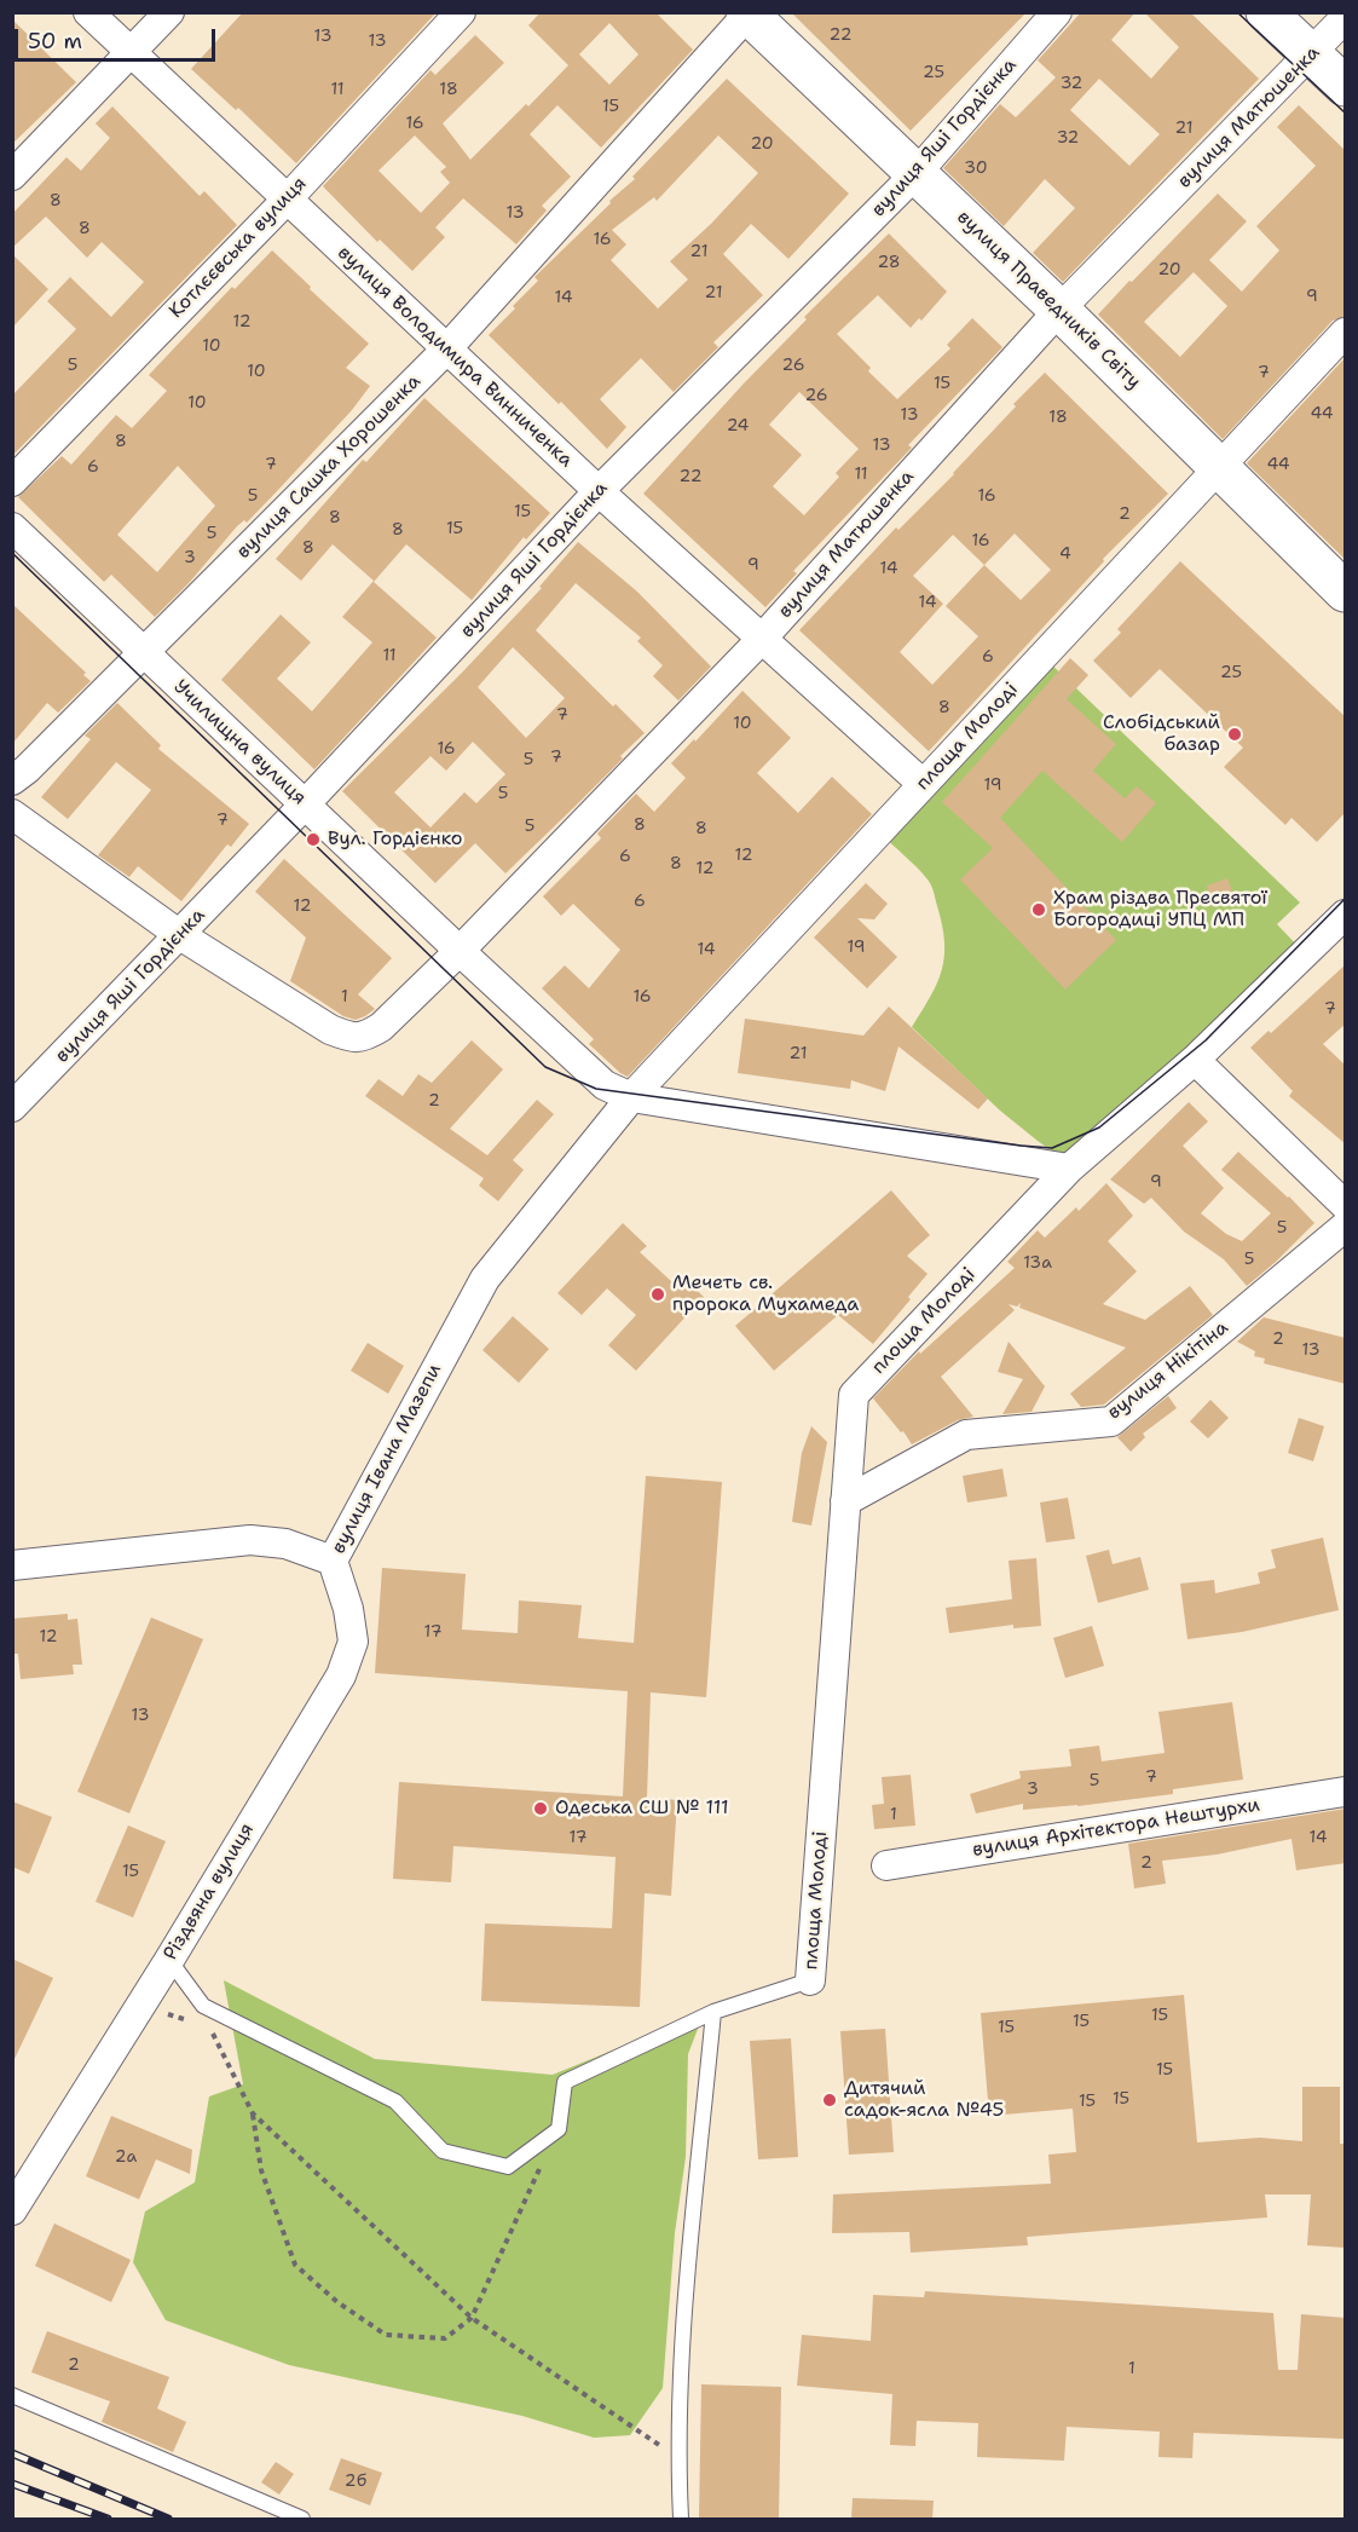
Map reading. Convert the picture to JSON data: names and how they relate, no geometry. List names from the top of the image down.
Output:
{
  "streets": {
    "main road": ["вулиця Праведників Світу"],
    "street": [
      "вулиця Матюшенка",
      "вулиця Яші Гордієнка",
      "Котлєєвська вулиця",
      "вулиця Володимира Винниченка",
      "вулиця Сашка Хорошенка",
      "площа Молоді",
      "Училищна вулиця",
      "вулиця Нікітіна",
      "вулиця Івана Мазепи",
      "вулиця Архітектора Нештурхи",
      "Різдвяна вулиця"
    ]
  },
  "crossings": [
    ["вулиця Матюшенка", "вулиця Яші Гордієнка"],
    ["вулиця Матюшенка", "вулиця Праведників Світу"],
    ["вулиця Матюшенка", "вулиця Володимира Винниченка"],
    ["вулиця Матюшенка", "Училищна вулиця"],
    ["вулиця Яші Гордієнка", "вулиця Праведників Світу"],
    ["вулиця Яші Гордієнка", "вулиця Володимира Винниченка"],
    ["вулиця Яші Гордієнка", "Училищна вулиця"],
    ["Котлєєвська вулиця", "вулиця Володимира Винниченка"],
    ["вулиця Праведників Світу", "вулиця Сашка Хорошенка"],
    ["вулиця Праведників Світу", "площа Молоді"],
    ["вулиця Володимира Винниченка", "вулиця Сашка Хорошенка"],
    ["вулиця Володимира Винниченка", "площа Молоді"],
    ["вулиця Сашка Хорошенка", "Училищна вулиця"],
    ["площа Молоді", "Училищна вулиця"],
    ["площа Молоді", "вулиця Нікітіна"],
    ["площа Молоді", "вулиця Івана Мазепи"],
    ["Училищна вулиця", "вулиця Івана Мазепи"],
    ["вулиця Івана Мазепи", "Різдвяна вулиця"]
  ],
  "places": [
    "Слобідський базар",
    "Вул. Гордієнко",
    "Храм різдва Пресвятої Богородиці УПЦ МП",
    "Мечеть св. пророка Мухамеда",
    "Одеська СШ № 111",
    "Дитячий садок-ясла №45"
  ],
  "house_numbers": [
    "22",
    "13",
    "13",
    "25",
    "32",
    "11",
    "18",
    "15",
    "16",
    "21",
    "32",
    "20",
    "30",
    "8",
    "13",
    "8",
    "16",
    "21",
    "28",
    "20",
    "21",
    "9",
    "14",
    "12",
    "10",
    "5",
    "26",
    "10",
    "7",
    "15",
    "26",
    "10",
    "44",
    "13",
    "18",
    "24",
    "8",
    "13",
    "7",
    "44",
    "6",
    "11",
    "22",
    "5",
    "16",
    "15",
    "2",
    "8",
    "15",
    "8",
    "5",
    "16",
    "8",
    "4",
    "3",
    "9",
    "14",
    "14",
    "11",
    "6",
    "25",
    "8",
    "7",
    "10",
    "16",
    "7",
    "5",
    "19",
    "5",
    "7",
    "8",
    "5",
    "8",
    "12",
    "6",
    "8",
    "12",
    "6",
    "12",
    "19",
    "14",
    "1",
    "16",
    "7",
    "21",
    "2",
    "9",
    "5",
    "5",
    "13а",
    "2",
    "13",
    "17",
    "12",
    "13",
    "7",
    "5",
    "3",
    "1",
    "17",
    "14",
    "2",
    "15",
    "15",
    "15",
    "15",
    "15",
    "15",
    "15",
    "2а",
    "2",
    "1",
    "2б"
  ],
  "scale_bar": "50 m"
}
